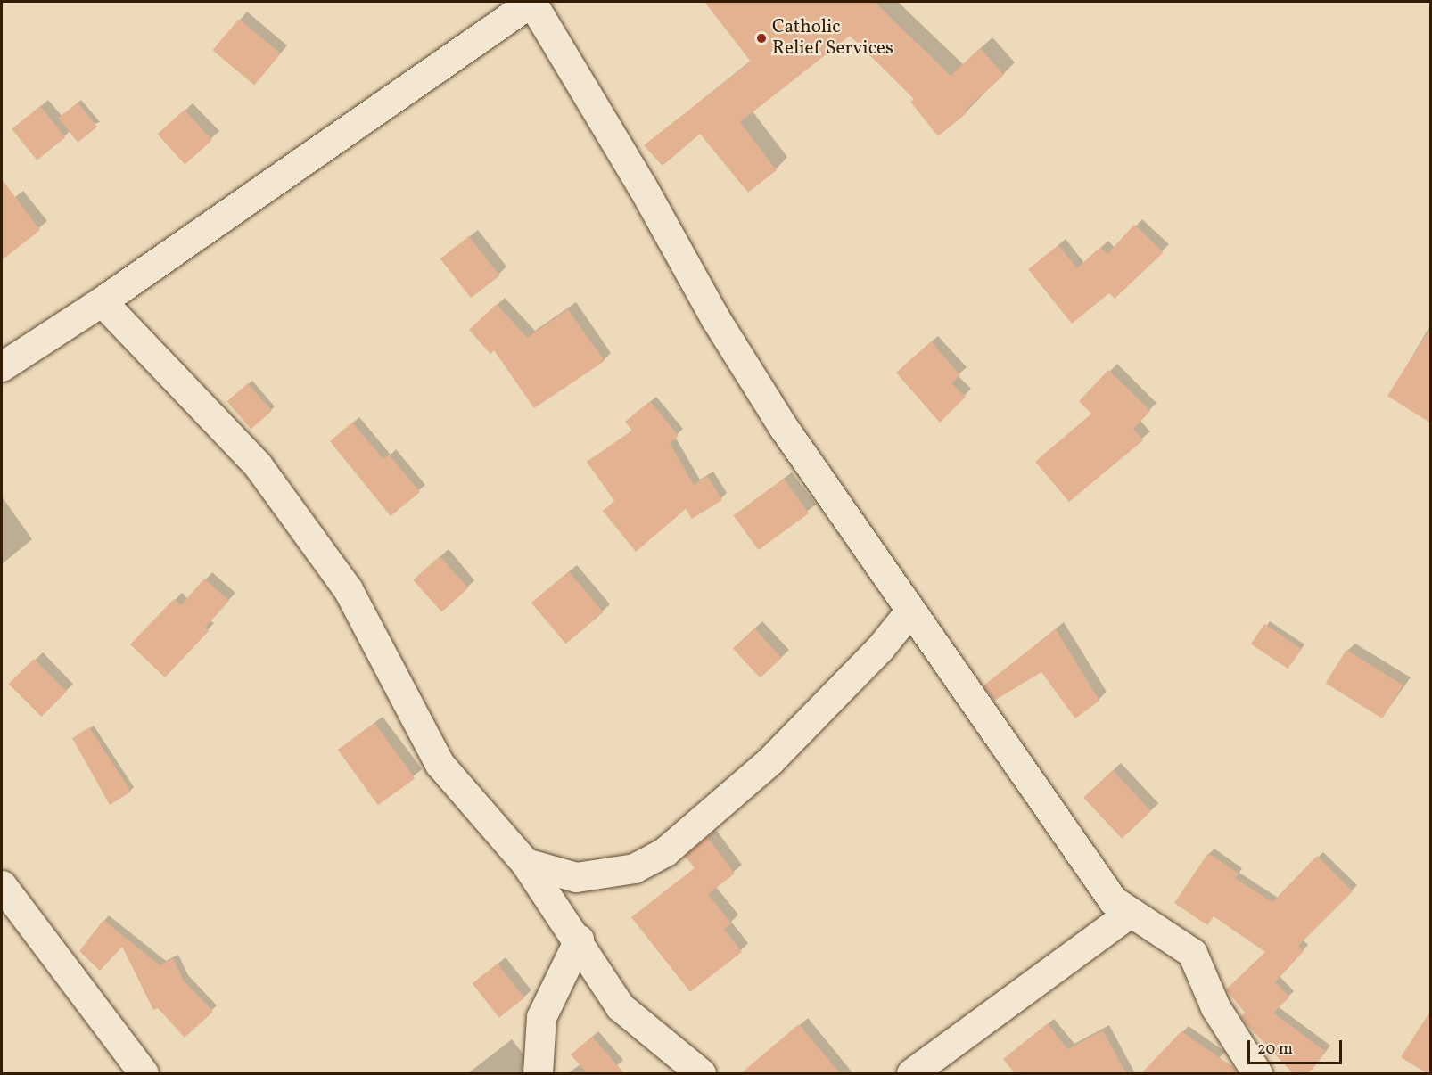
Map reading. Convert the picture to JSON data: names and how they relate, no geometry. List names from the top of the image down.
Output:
{
  "places": ["Catholic Relief Services"],
  "scale_bar": "20 m"
}
